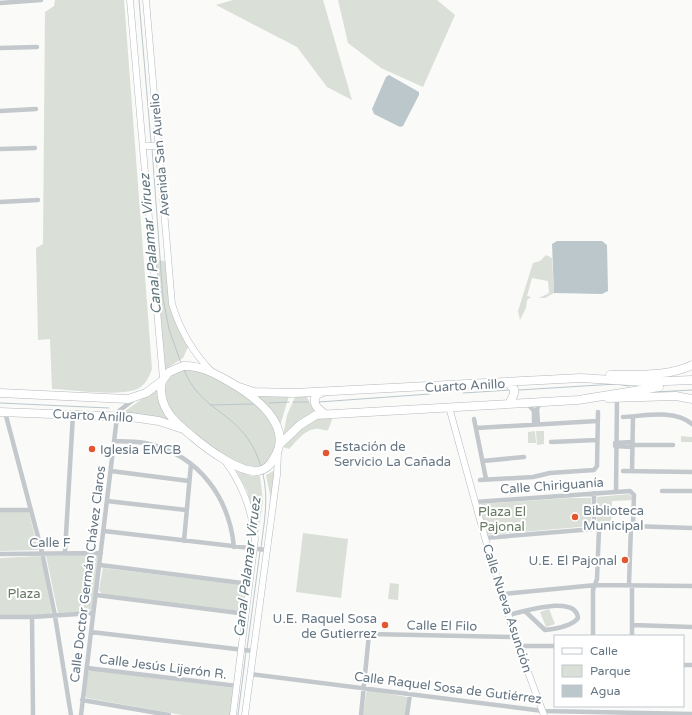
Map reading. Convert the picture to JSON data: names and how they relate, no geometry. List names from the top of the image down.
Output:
{
  "streets": {
    "highway": ["Cuarto Anillo"],
    "main road": ["Avenida San Aurelio", "Calle Nueva Asunción"],
    "street": [
      "Calle Chiriguanía",
      "Calle F",
      "Calle Doctor Germán Chávez Claros",
      "Calle El Filo",
      "Calle Jesús Lijerón R.",
      "Calle Raquel Sosa de Gutiérrez"
    ]
  },
  "crossings": [
    ["Avenida San Aurelio", "Cuarto Anillo"],
    ["Cuarto Anillo", "Calle Doctor Germán Chávez Claros"],
    ["Cuarto Anillo", "Calle Nueva Asunción"],
    ["Calle Chiriguanía", "Calle Nueva Asunción"],
    ["Calle F", "Calle Doctor Germán Chávez Claros"],
    ["Calle Doctor Germán Chávez Claros", "Calle Jesús Lijerón R."],
    ["Calle Nueva Asunción", "Calle El Filo"],
    ["Calle Nueva Asunción", "Calle Raquel Sosa de Gutiérrez"],
    ["Calle El Filo", "Calle Raquel Sosa de Gutiérrez"]
  ],
  "water": ["Canal Palamar Viruez"],
  "parks": ["Plaza El Pajonal", "Plaza"],
  "places": [
    "Iglesia EMCB",
    "Estación de Servicio La Cañada",
    "Biblioteca Municipal",
    "U.E. El Pajonal",
    "U.E. Raquel Sosa de Gutierrez"
  ],
  "legend": ["Calle", "Parque", "Agua"]
}
